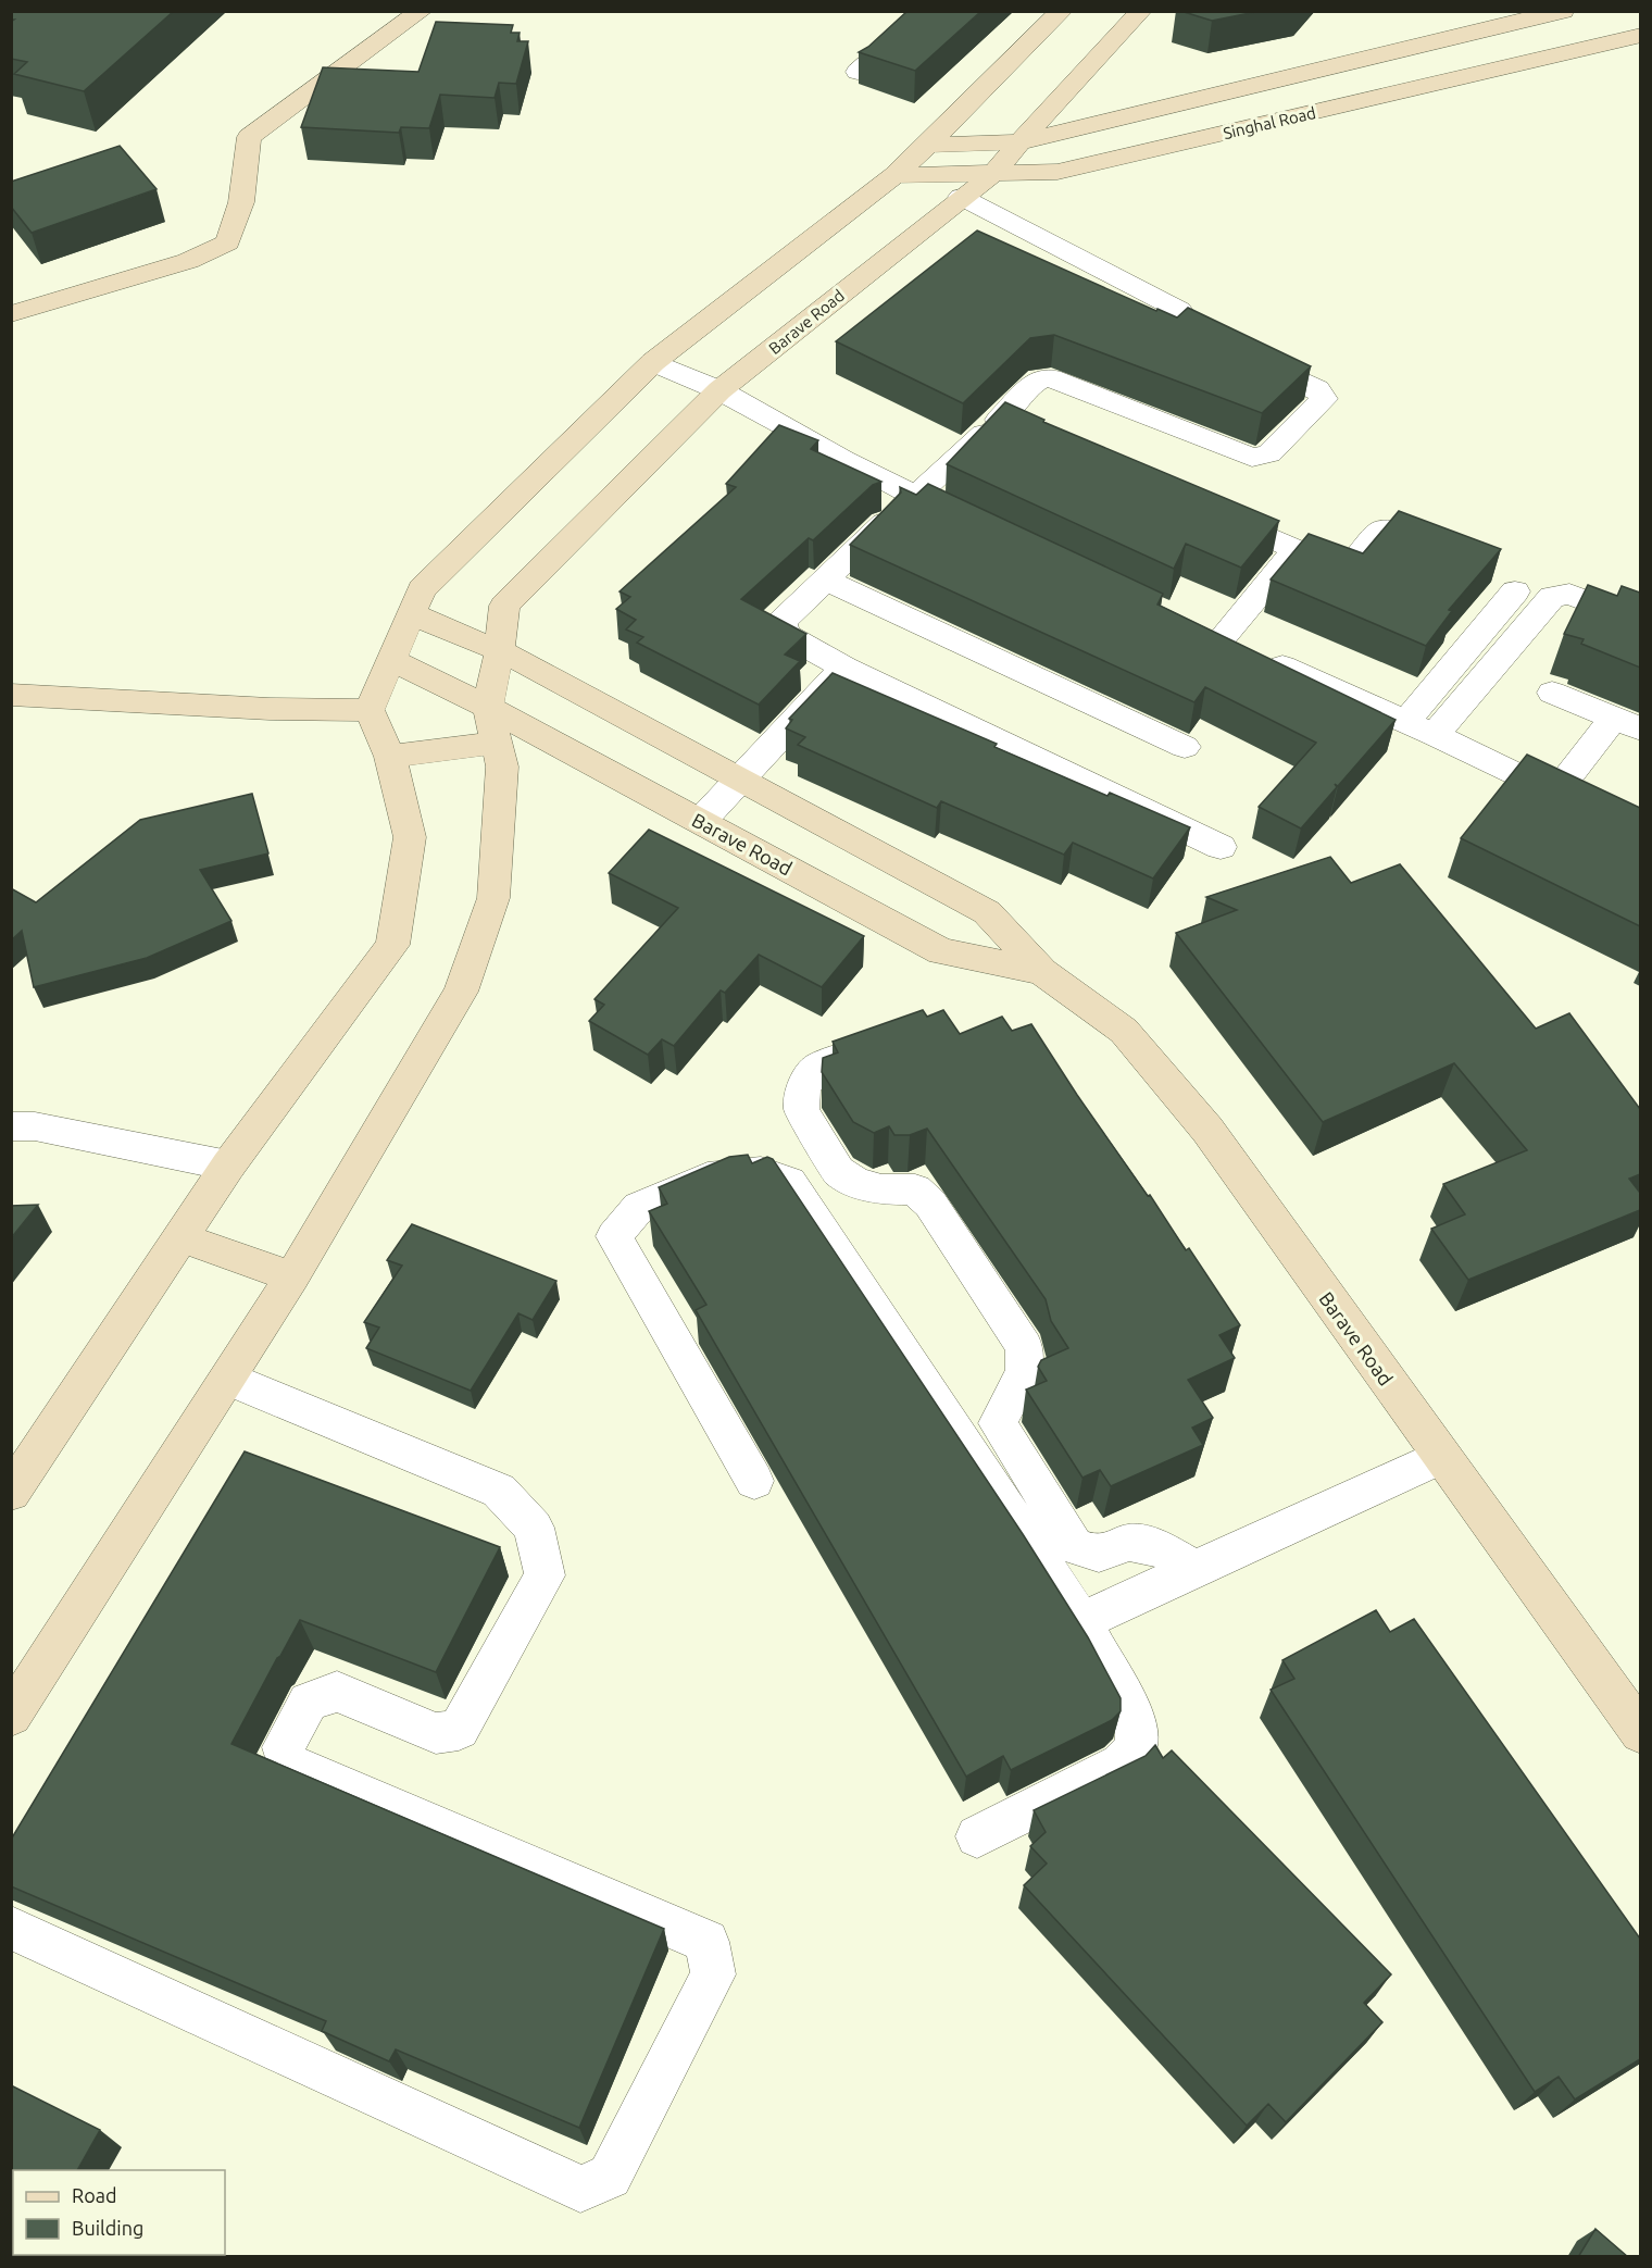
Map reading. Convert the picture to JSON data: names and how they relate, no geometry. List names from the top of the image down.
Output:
{
  "streets": {
    "street": ["Singhal Road", "Barave Road"]
  },
  "crossings": [
    ["Singhal Road", "Barave Road"]
  ],
  "legend": ["Road", "Building"]
}
